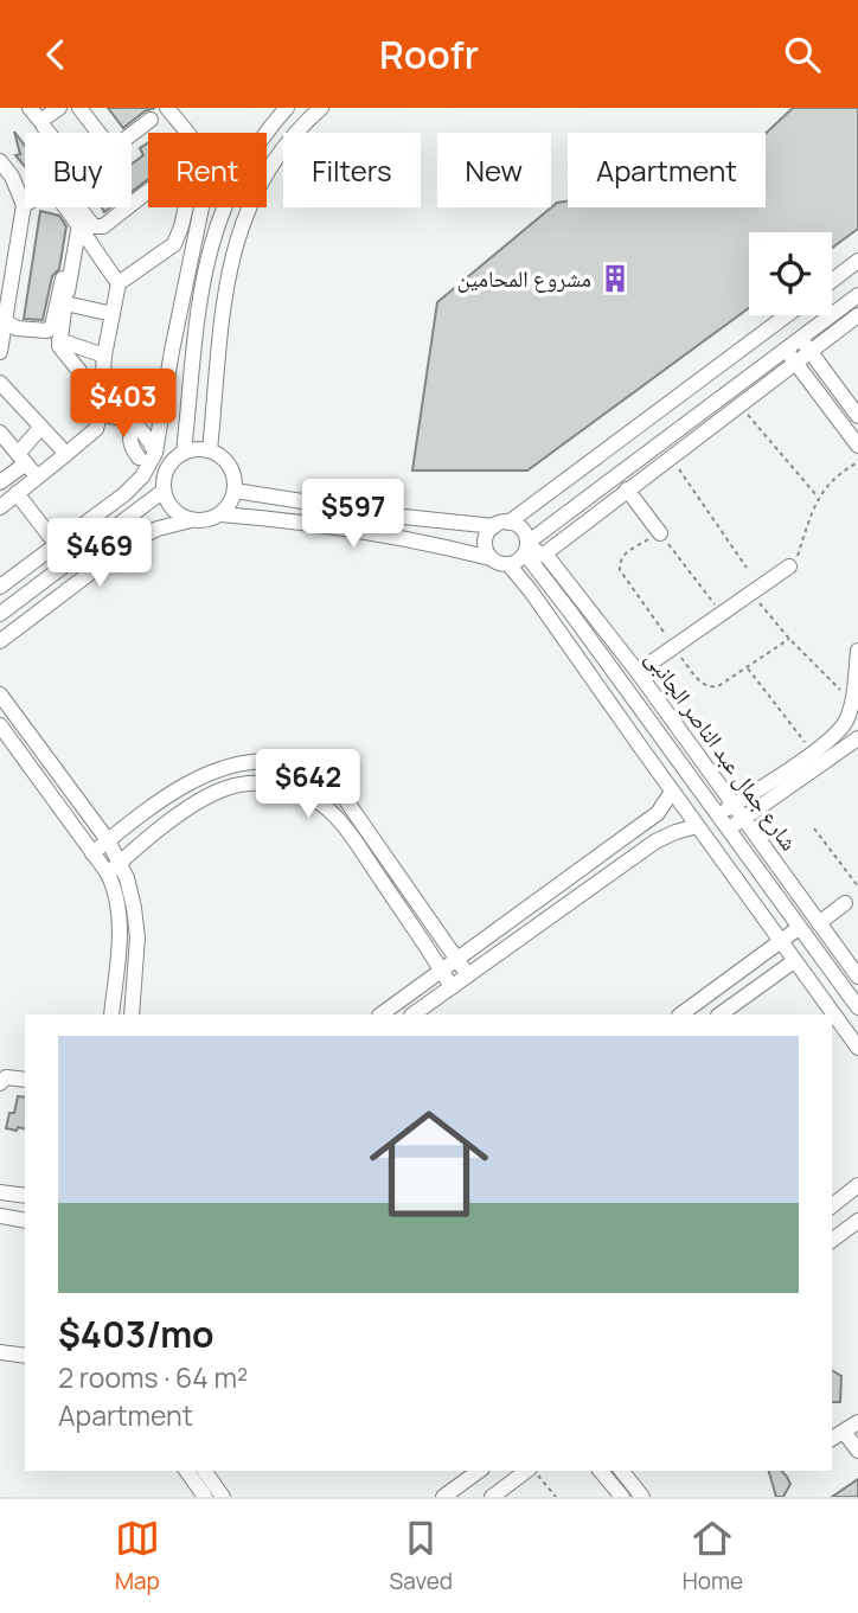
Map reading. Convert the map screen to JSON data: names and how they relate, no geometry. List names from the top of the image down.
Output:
{
  "streets": {
    "street": ["شارع جمال عبد الناصر الجانبى"]
  },
  "places": {
    "building": ["مشروع المحامين"]
  },
  "page": {
    "header": "Roofr",
    "chip": [
      "Buy",
      "Rent",
      "Filters",
      "New",
      "Apartment"
    ],
    "price": [
      "$403",
      "$597",
      "$469",
      "$642"
    ],
    "list": [
      {
        "name": "$403/mo",
        "note": "2 rooms · 64 m² · Apartment"
      }
    ],
    "tabs": ["Map", "Saved", "Home"]
  }
}
